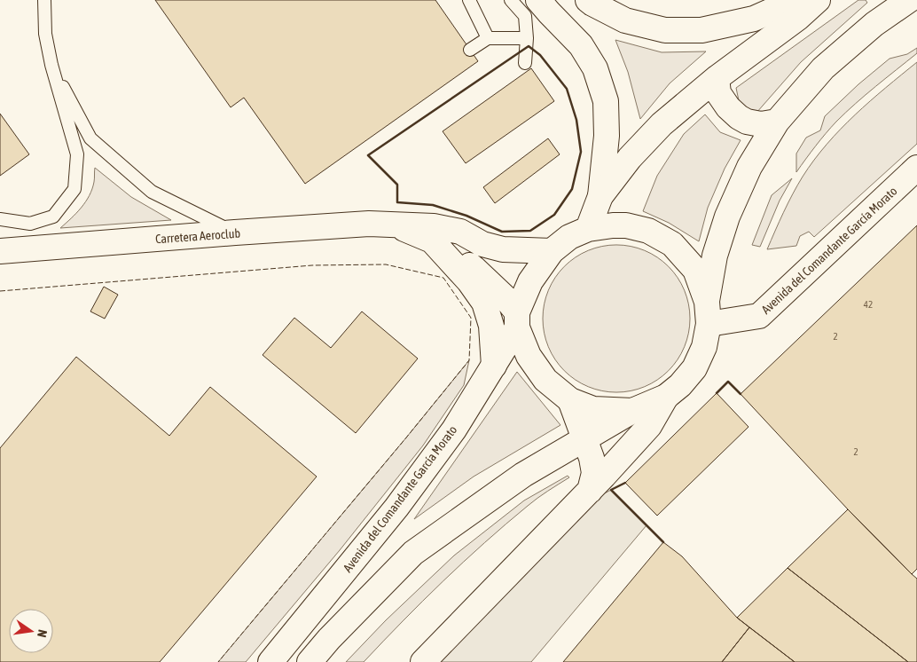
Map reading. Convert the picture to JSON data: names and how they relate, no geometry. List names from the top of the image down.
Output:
{
  "streets": {
    "main road": ["Carretera Aeroclub", "Avenida del Comandante García Morato"]
  },
  "crossings": [
    ["Carretera Aeroclub", "Avenida del Comandante García Morato"]
  ],
  "house_numbers": ["42", "2", "2"],
  "north": "right"
}
